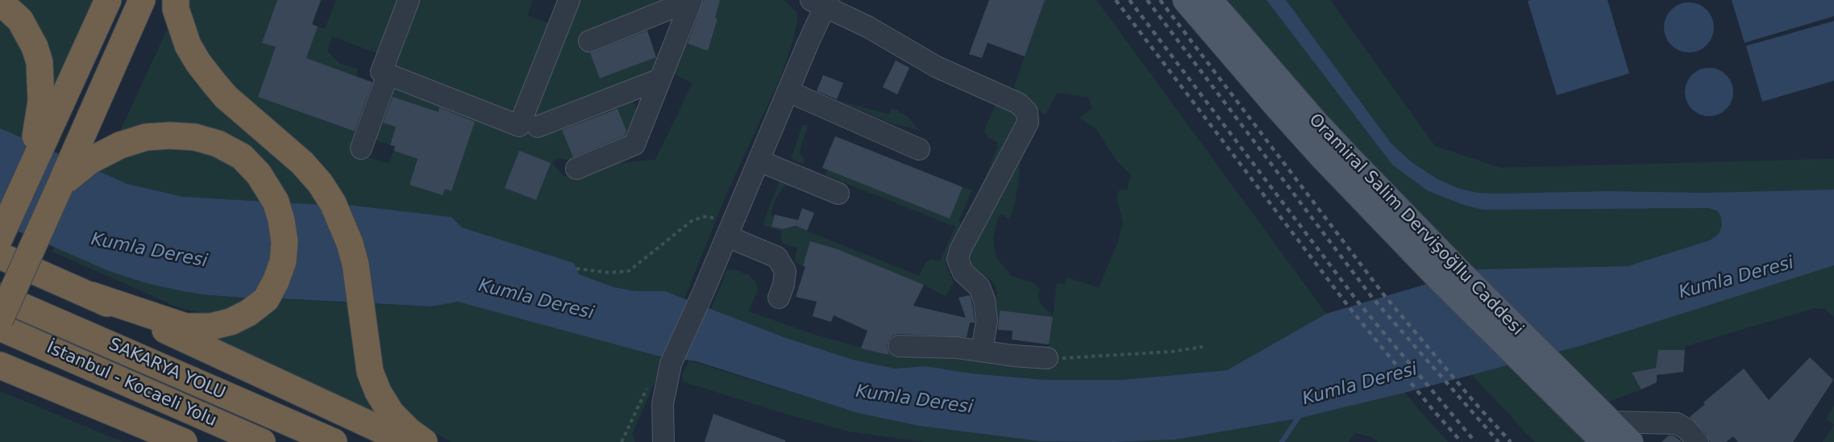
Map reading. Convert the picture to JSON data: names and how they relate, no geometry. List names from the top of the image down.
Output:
{
  "streets": {
    "highway": ["SAKARYA YOLU", "İstanbul - Kocaeli Yolu"],
    "main road": ["Oramiral Salim Dervişoğllu Caddesi"]
  },
  "water": ["Kumla Deresi"]
}
